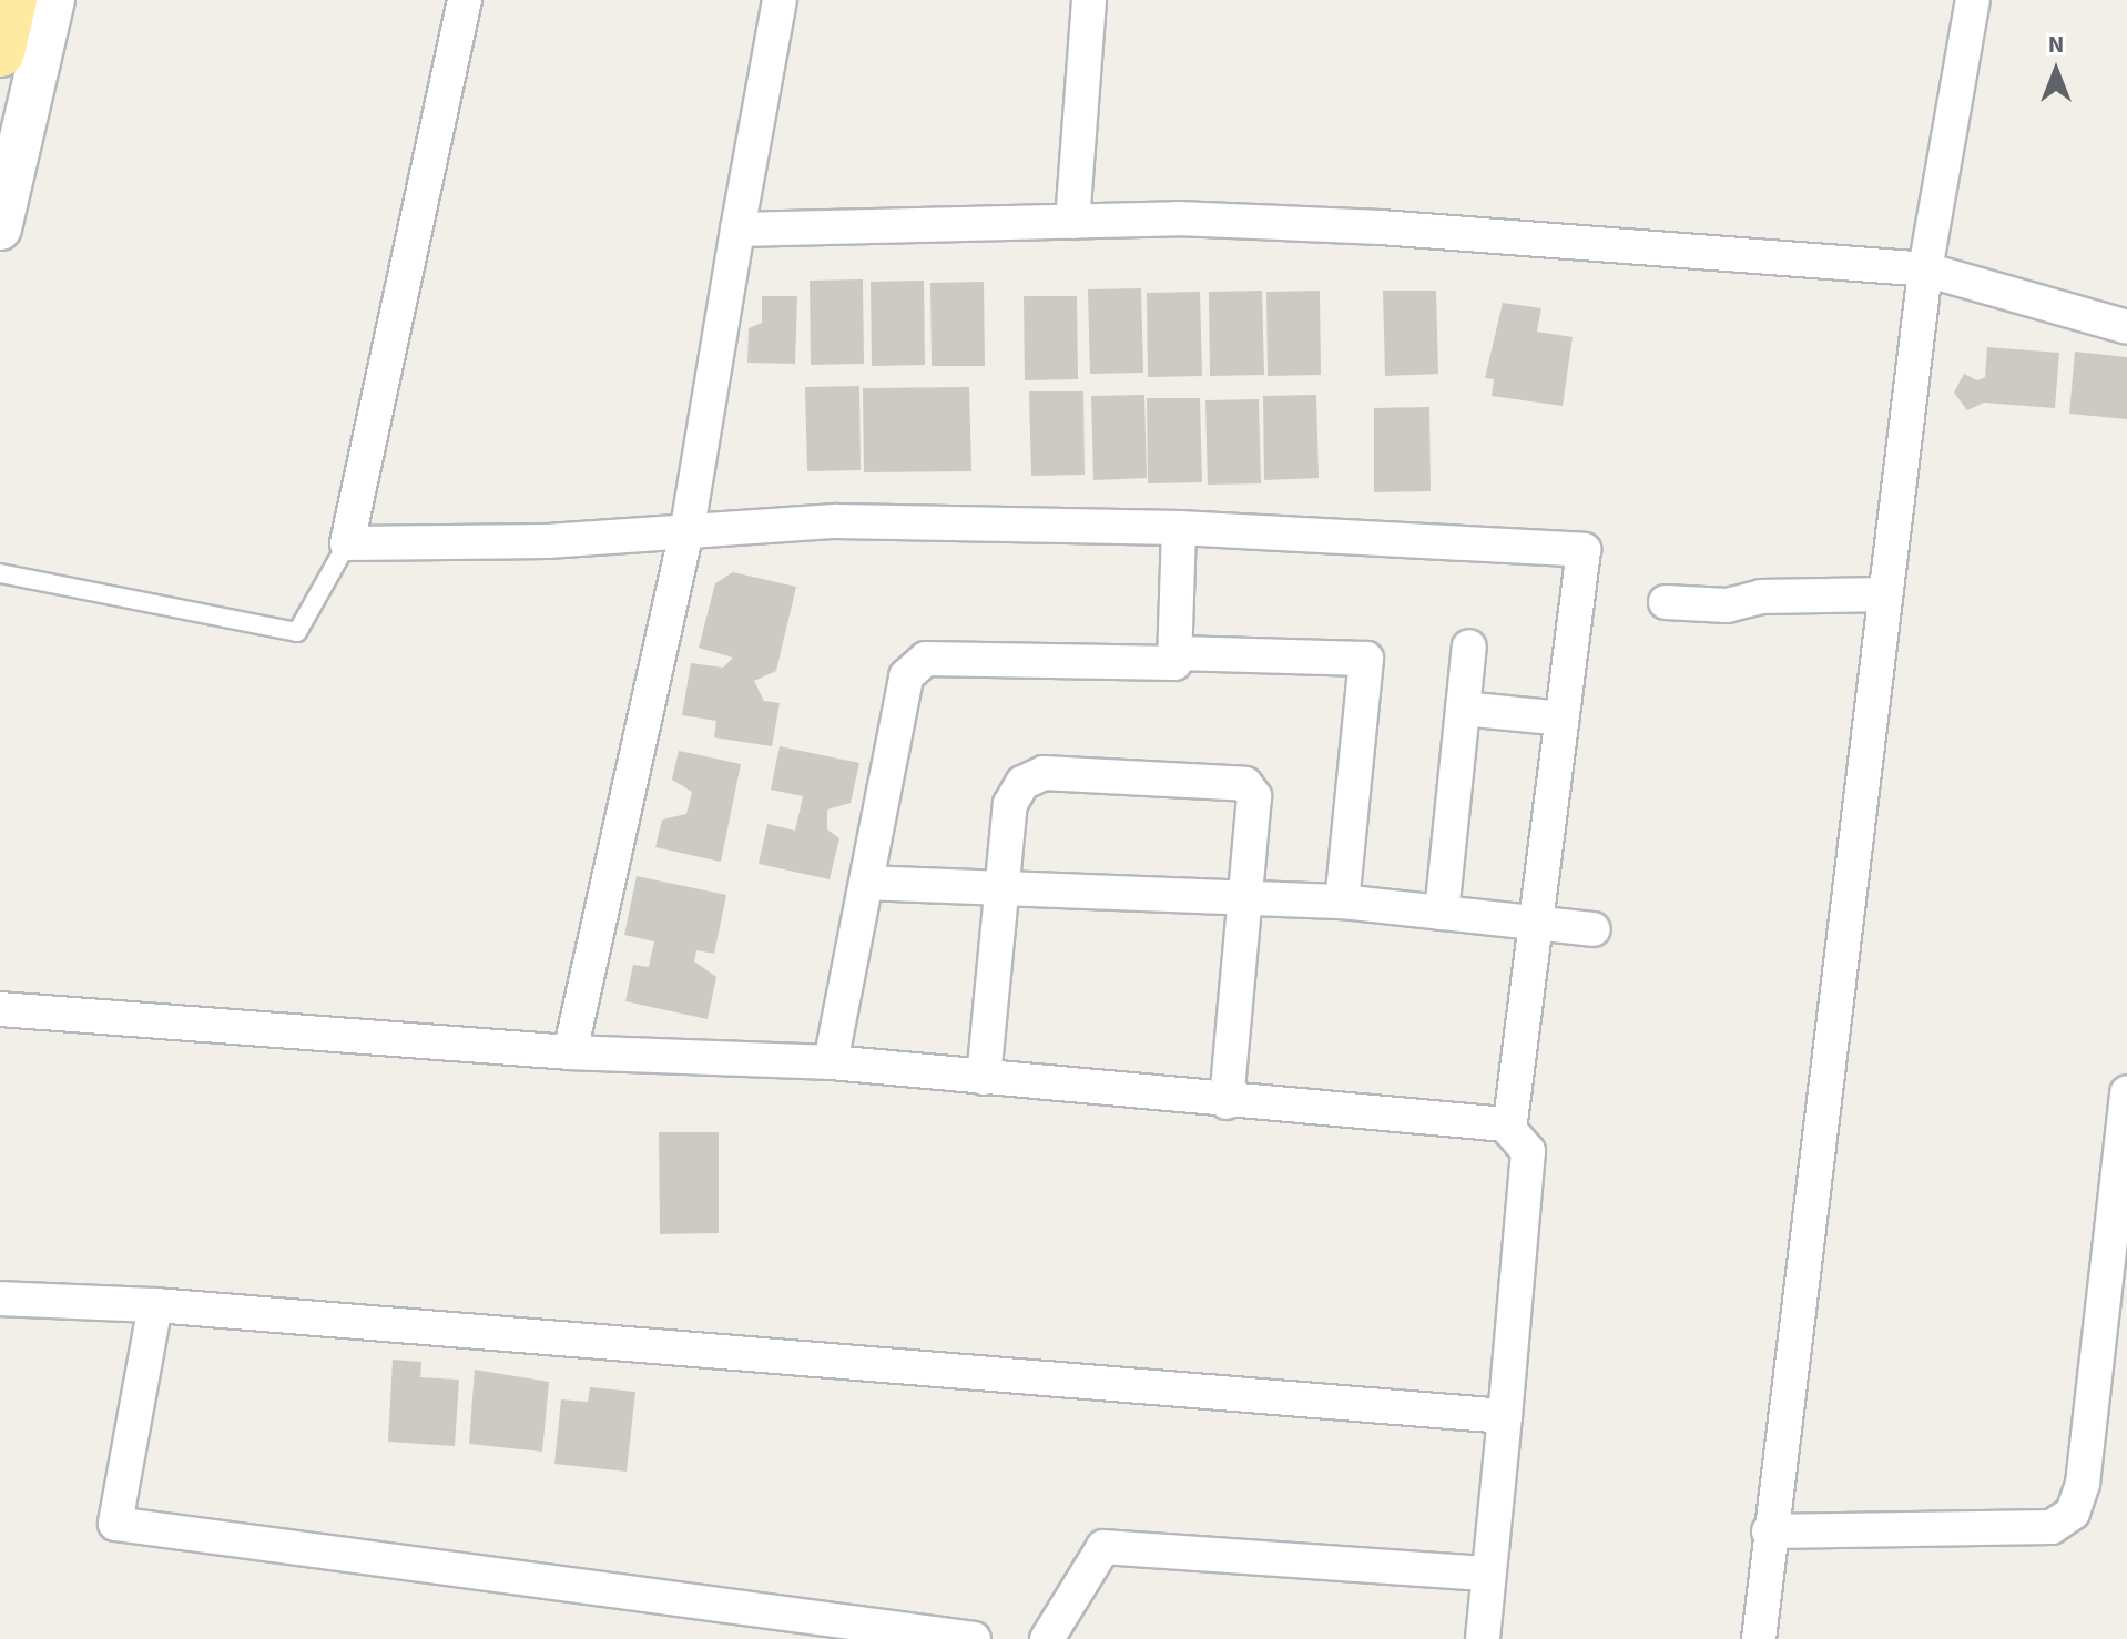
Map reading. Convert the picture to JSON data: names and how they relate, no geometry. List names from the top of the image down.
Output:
{
  "north": "top"
}
